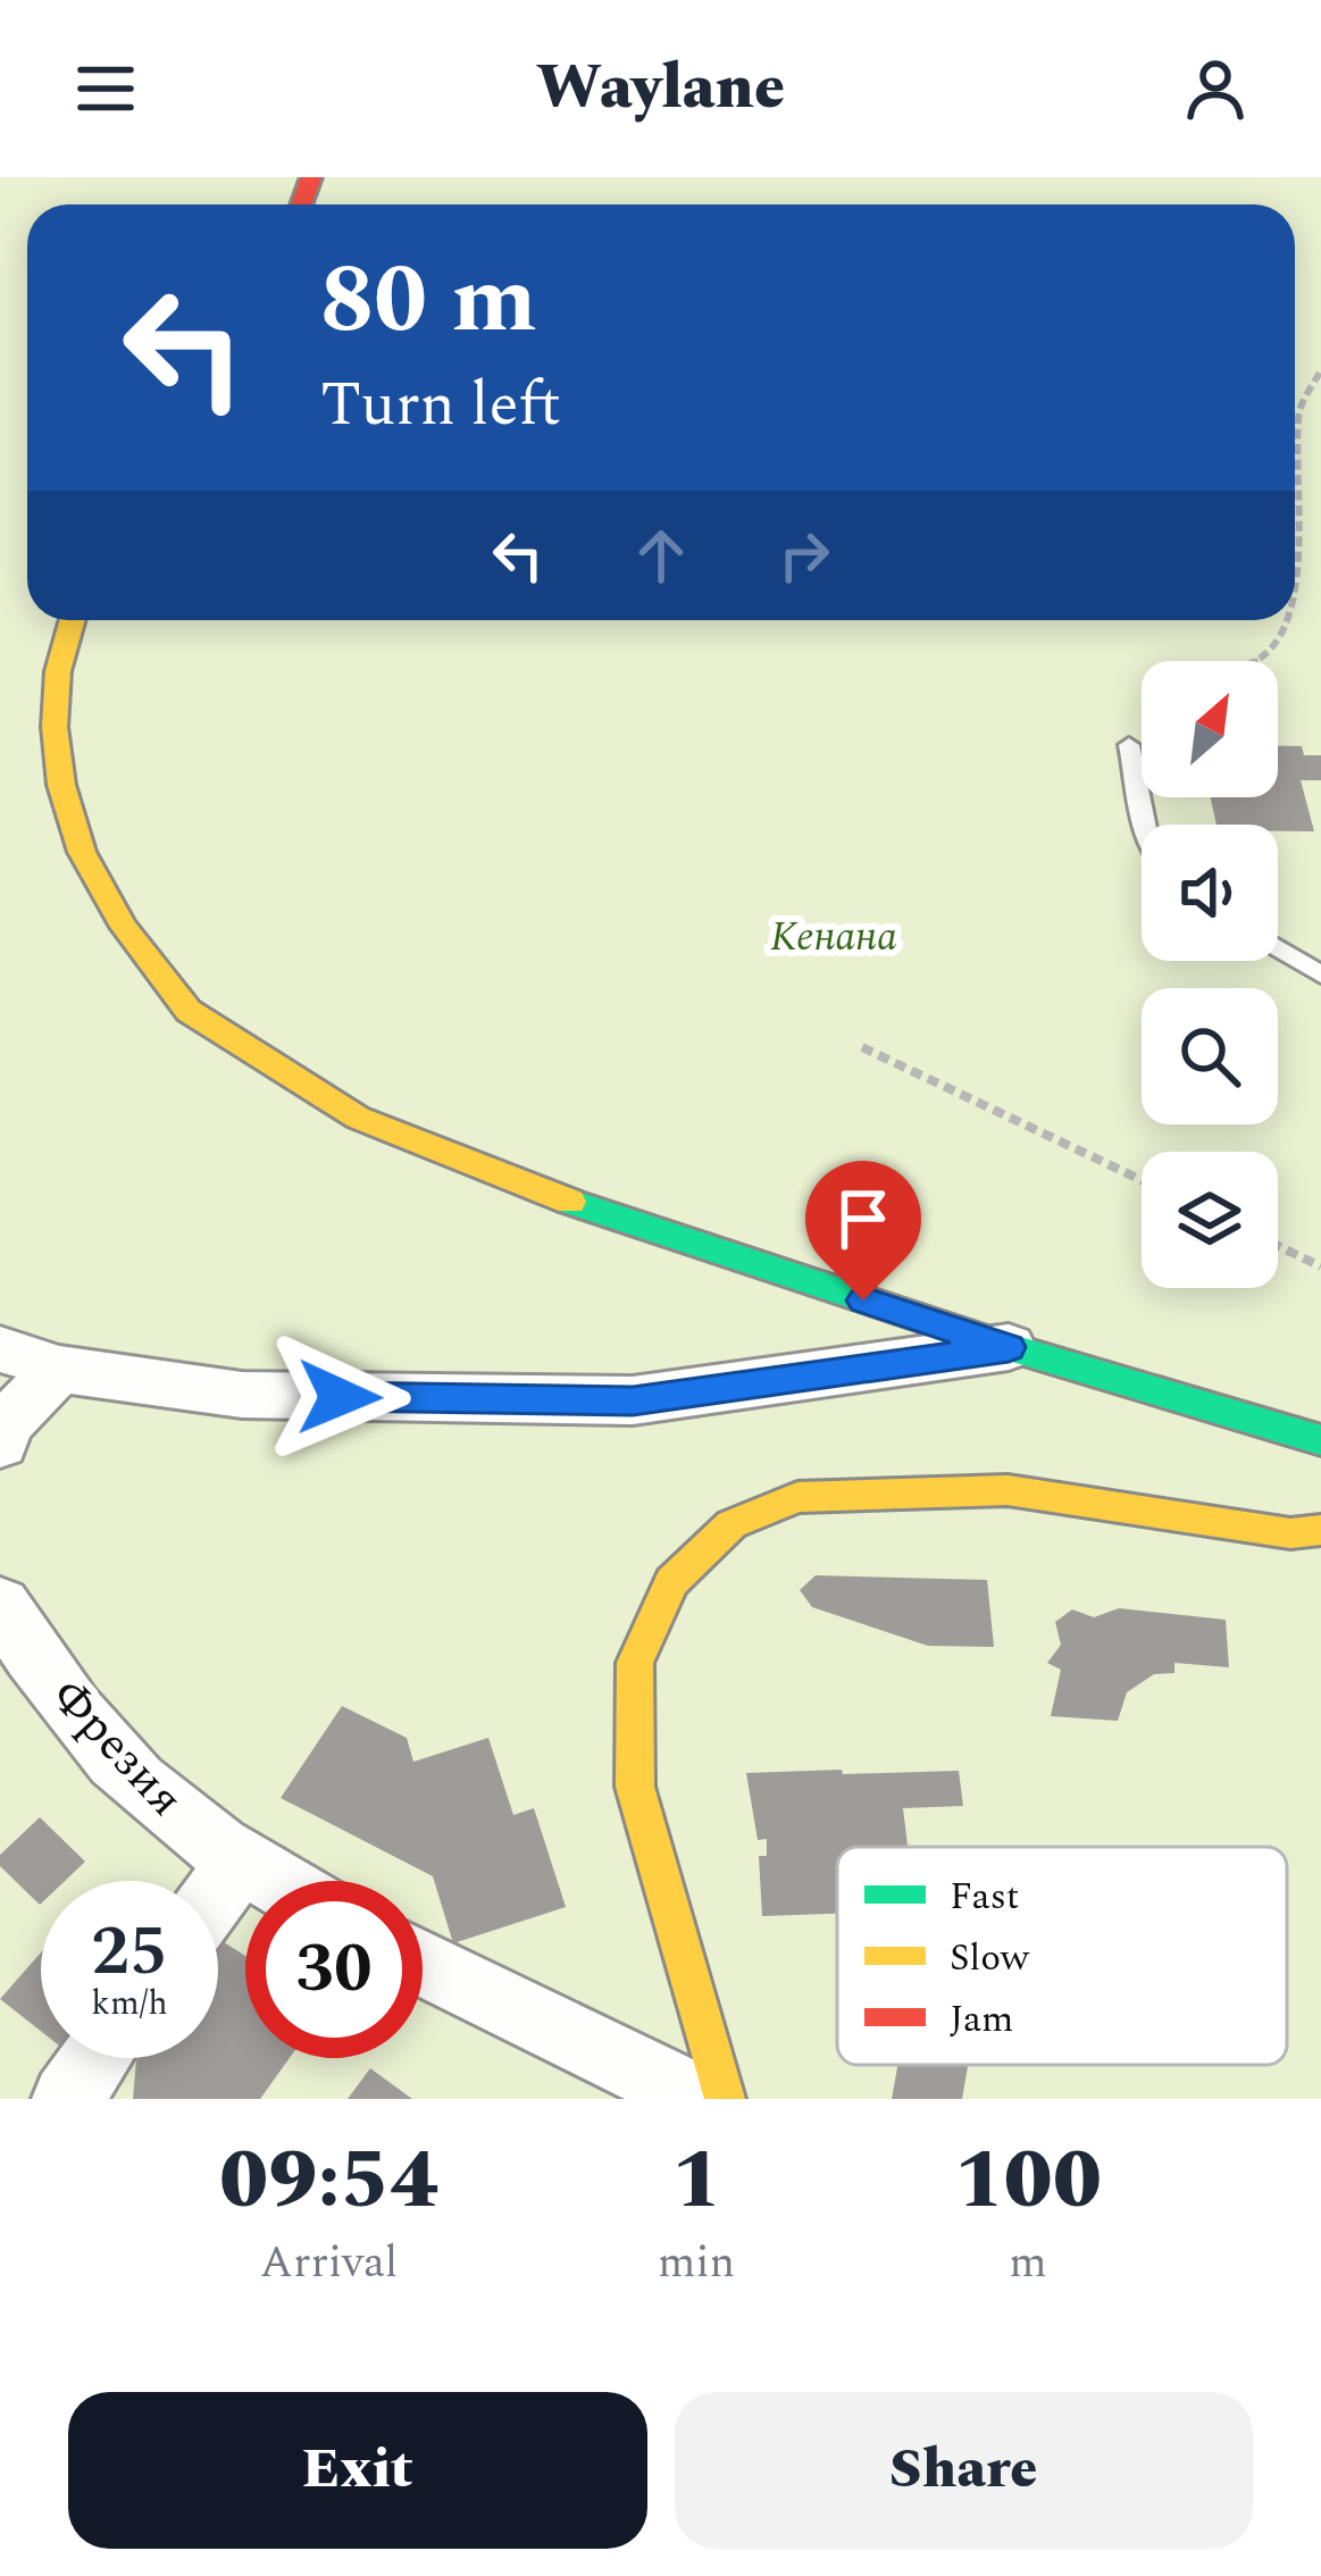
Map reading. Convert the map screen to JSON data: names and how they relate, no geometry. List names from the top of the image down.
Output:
{
  "streets": {
    "street": ["Фрезия"]
  },
  "parks": ["Кенана"],
  "legend": ["Fast", "Slow", "Jam"],
  "north": "top right",
  "page": {
    "header": "Waylane",
    "turn": ["80 m", "Turn left"],
    "speed": "25 km/h",
    "limit": "30",
    "eta": [
      "09:54",
      "Arrival",
      "1",
      "min",
      "100",
      "m"
    ],
    "buttons": ["Exit", "Share"]
  }
}
